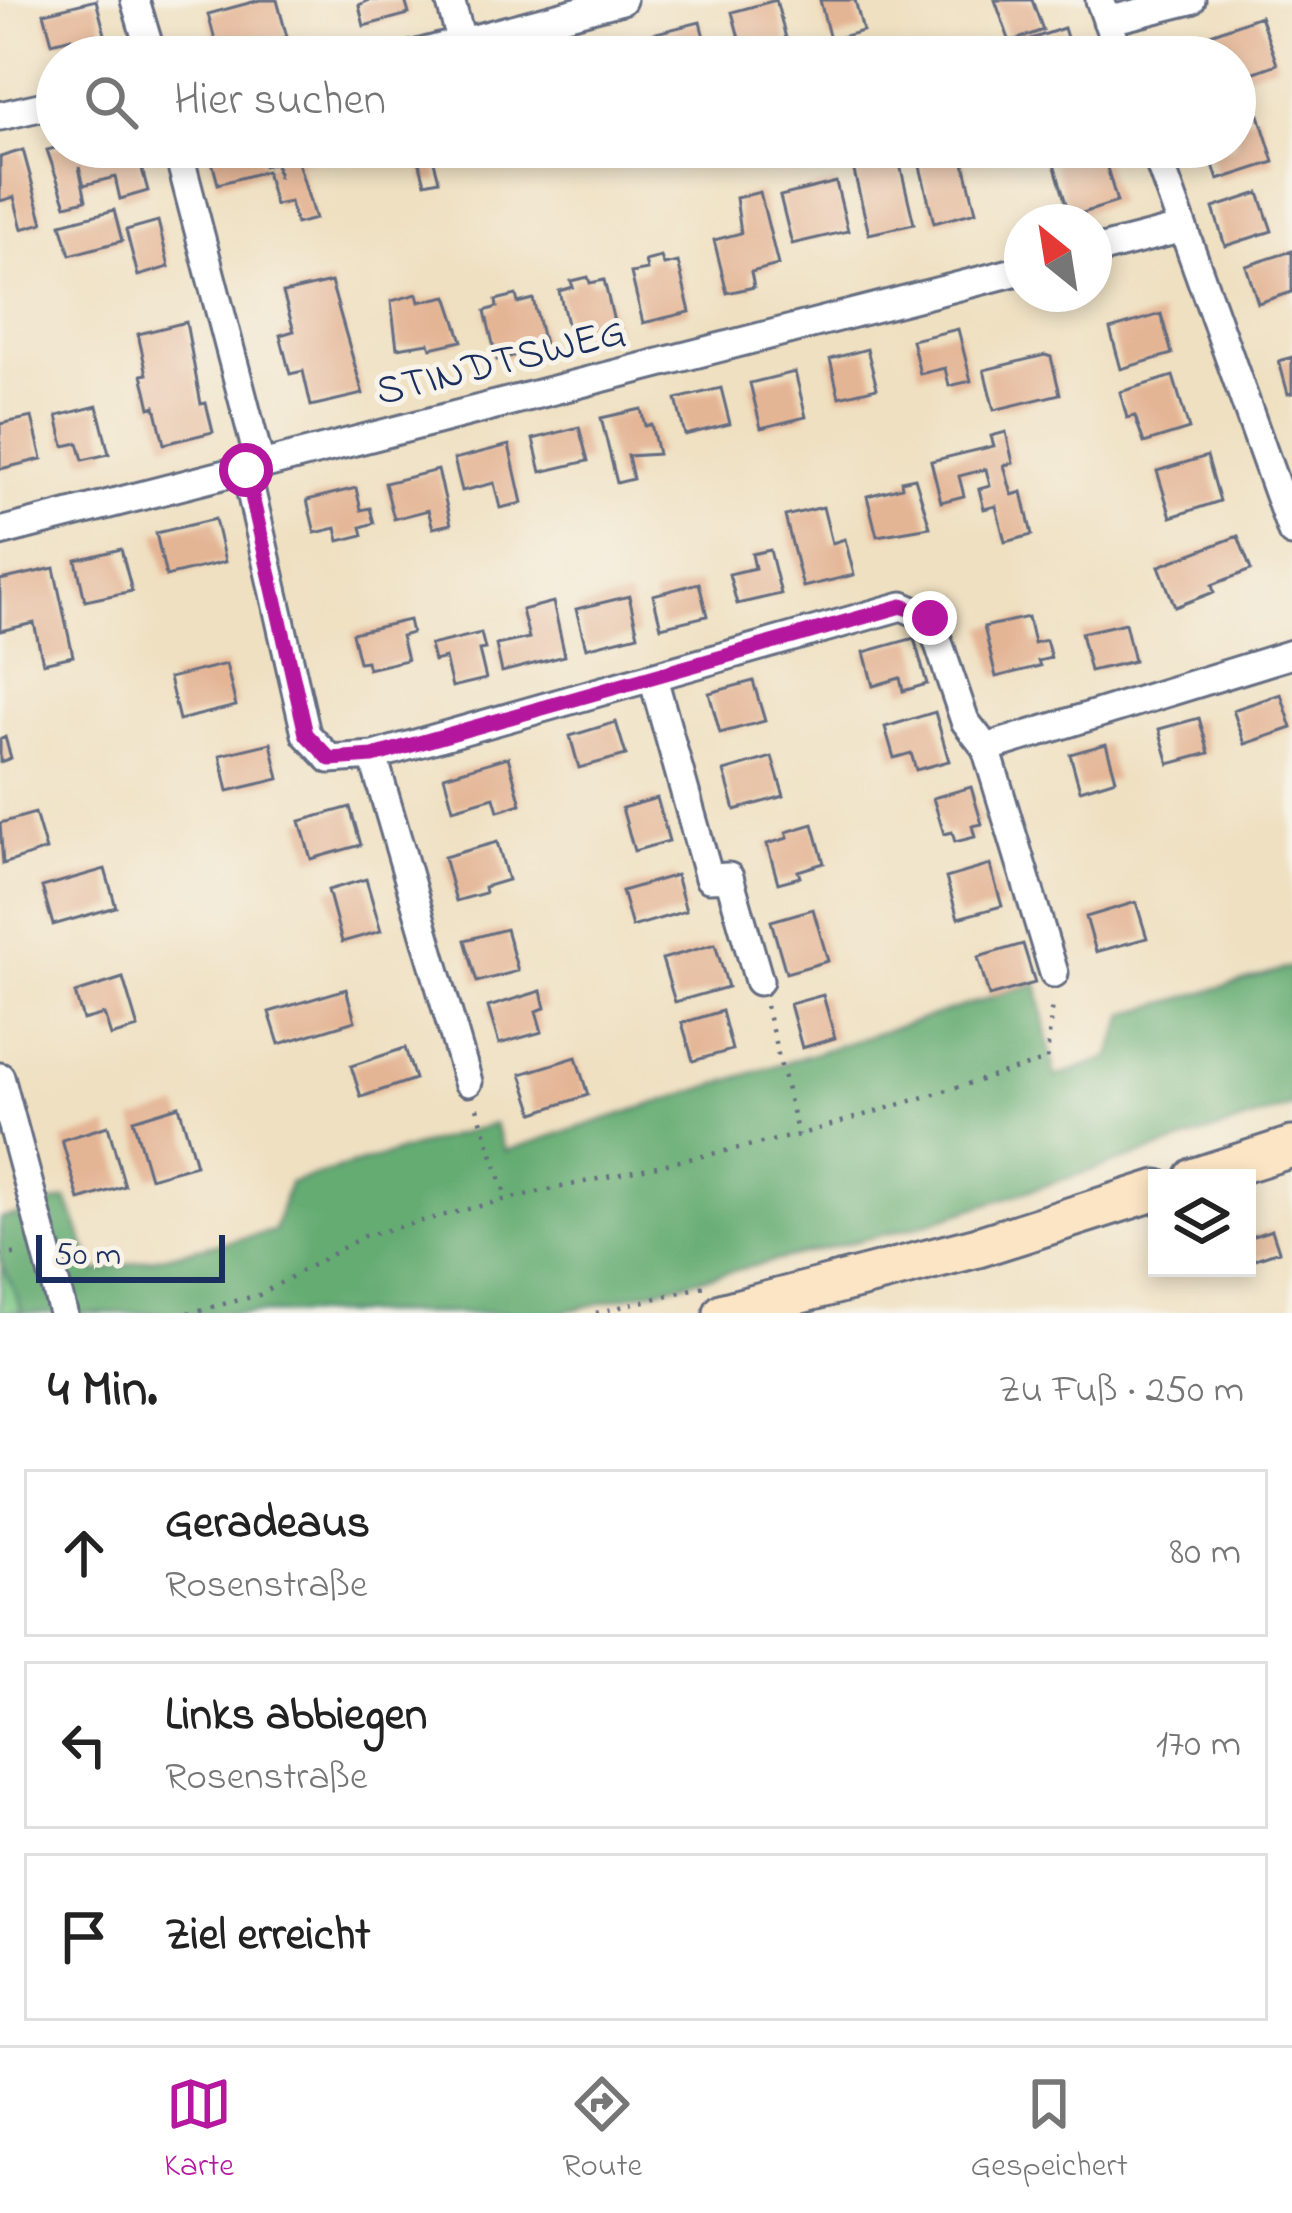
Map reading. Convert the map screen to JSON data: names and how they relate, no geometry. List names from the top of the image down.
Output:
{
  "streets": {
    "street": ["STINDTSWEG"]
  },
  "scale_bar": "50 m",
  "north": "top left",
  "page": {
    "search": "Hier suchen",
    "scale": "50 m",
    "heading": ["4 Min.", "Zu Fuß · 250 m"],
    "list": [
      ["Geradeaus", "Rosenstraße", "80 m"],
      ["Links abbiegen", "Rosenstraße", "170 m"],
      "Ziel erreicht"
    ],
    "nav": ["Karte", "Route", "Gespeichert"]
  }
}
